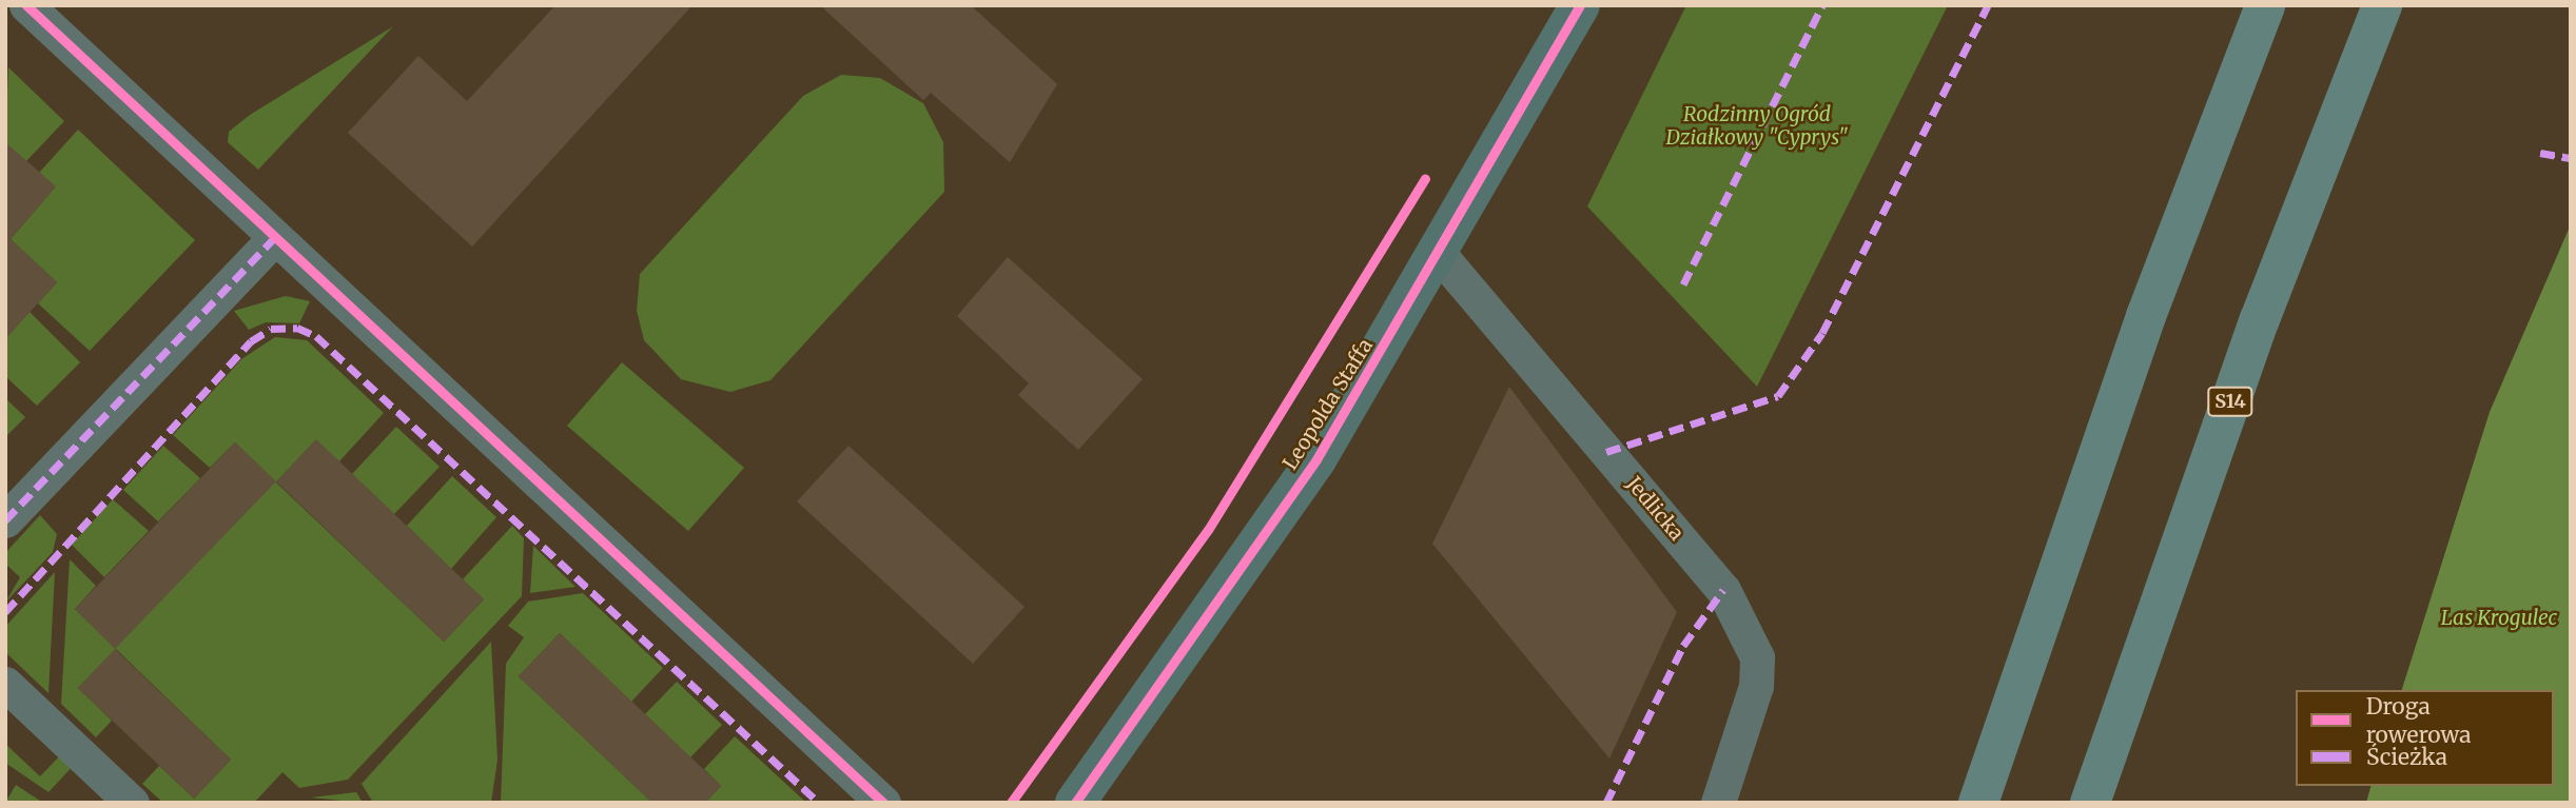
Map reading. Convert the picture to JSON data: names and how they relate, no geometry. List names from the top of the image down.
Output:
{
  "streets": {
    "highway": ["S14"],
    "street": ["Leopolda Staffa", "Jedlicka"]
  },
  "crossings": [
    ["Leopolda Staffa", "Jedlicka"]
  ],
  "parks": ["Rodzinny Ogród Działkowy \"Cyprys\"", "Las Krogulec"],
  "legend": ["Droga rowerowa", "Ścieżka"]
}
